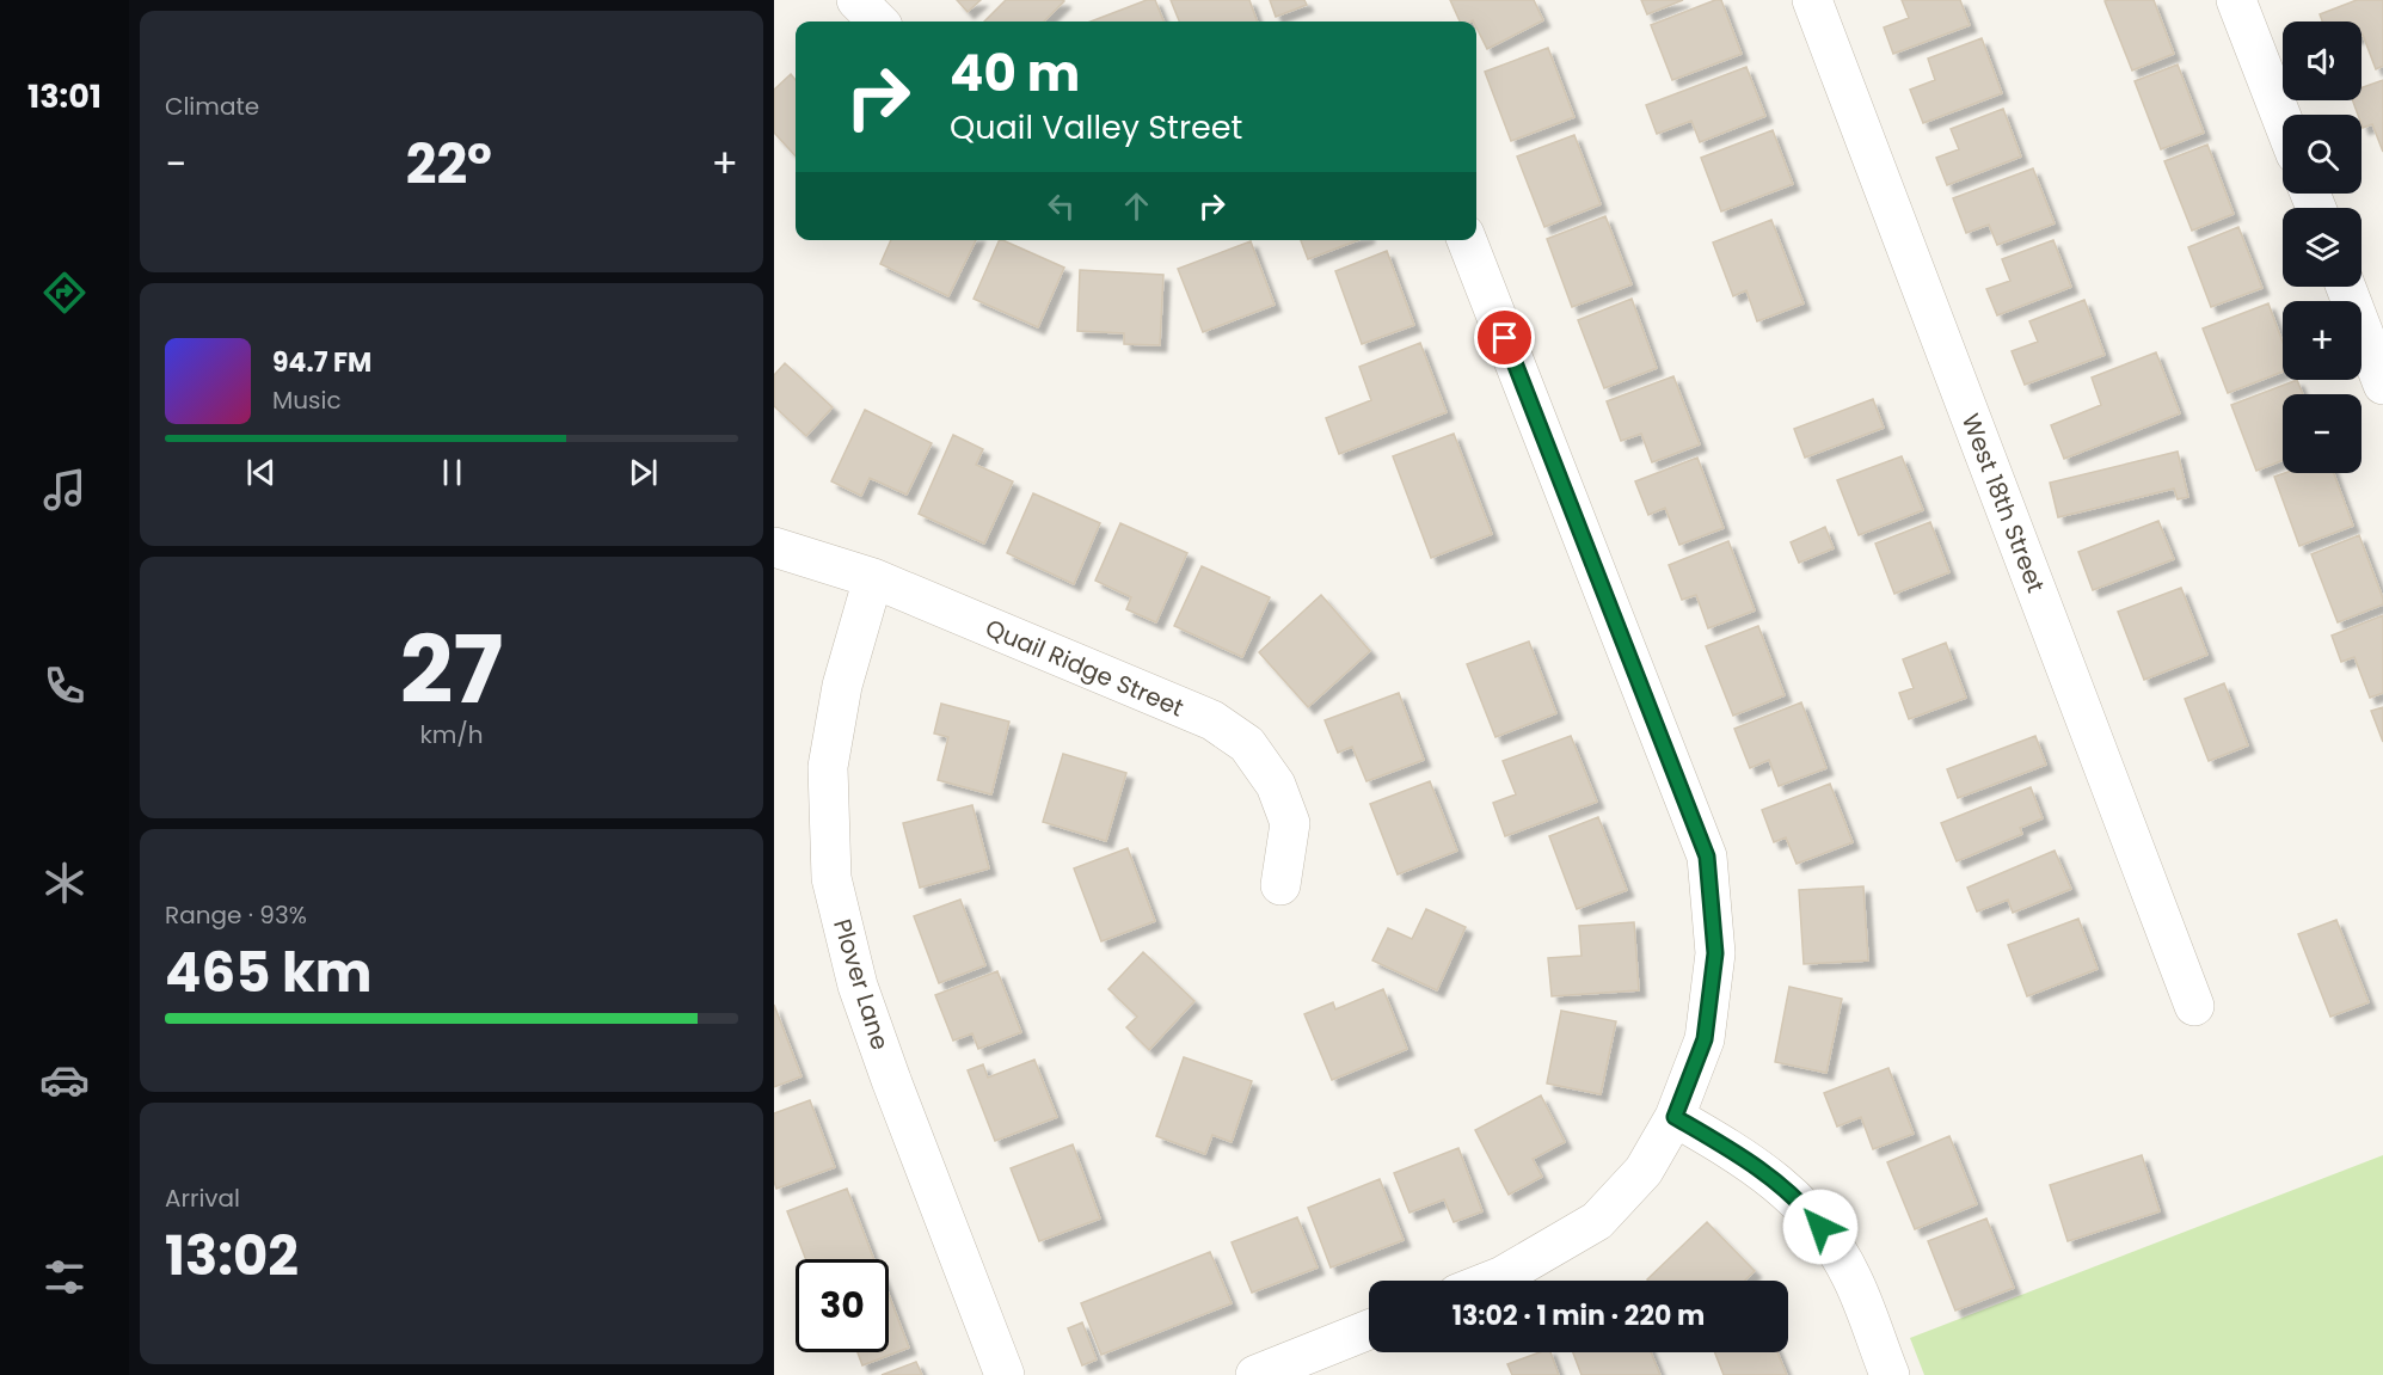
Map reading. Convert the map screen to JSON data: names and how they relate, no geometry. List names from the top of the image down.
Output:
{
  "streets": {
    "street": ["West 18th Street", "Quail Ridge Street", "Plover Lane"]
  },
  "crossings": [
    ["Quail Ridge Street", "Plover Lane"]
  ],
  "page": {
    "tabs": "13:01",
    "tile": [
      "Climate",
      ["27", "km/h"],
      ["Range · 93%", "465 km"],
      ["Arrival", "13:02"]
    ],
    "map_buttons": ["+", "−"],
    "turn": ["40 m", "Quail Valley Street"],
    "heat": ["−", "22°", "+"],
    "song": ["94.7 FM", "Music"],
    "limit": "30",
    "trip": "13:02 · 1 min · 220 m"
  }
}
